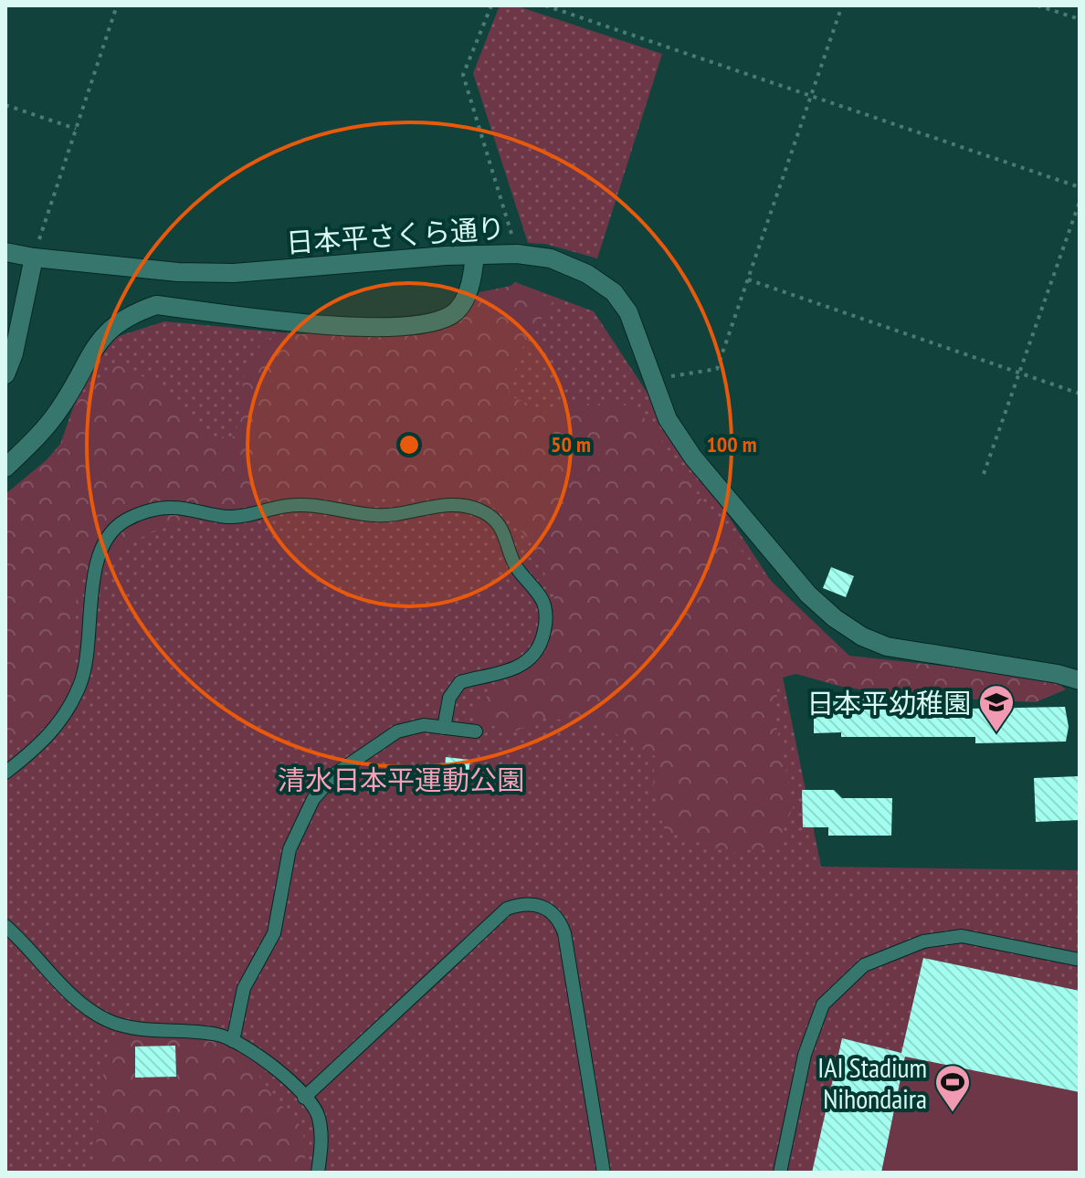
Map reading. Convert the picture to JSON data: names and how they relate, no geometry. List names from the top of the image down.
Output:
{
  "streets": {
    "street": ["日本平さくら通り"]
  },
  "parks": ["清水日本平運動公園"],
  "places": {
    "school or university": ["日本平幼稚園"],
    "sports": ["IAI Stadium Nihondaira"]
  },
  "rings": ["50 m", "100 m"]
}
